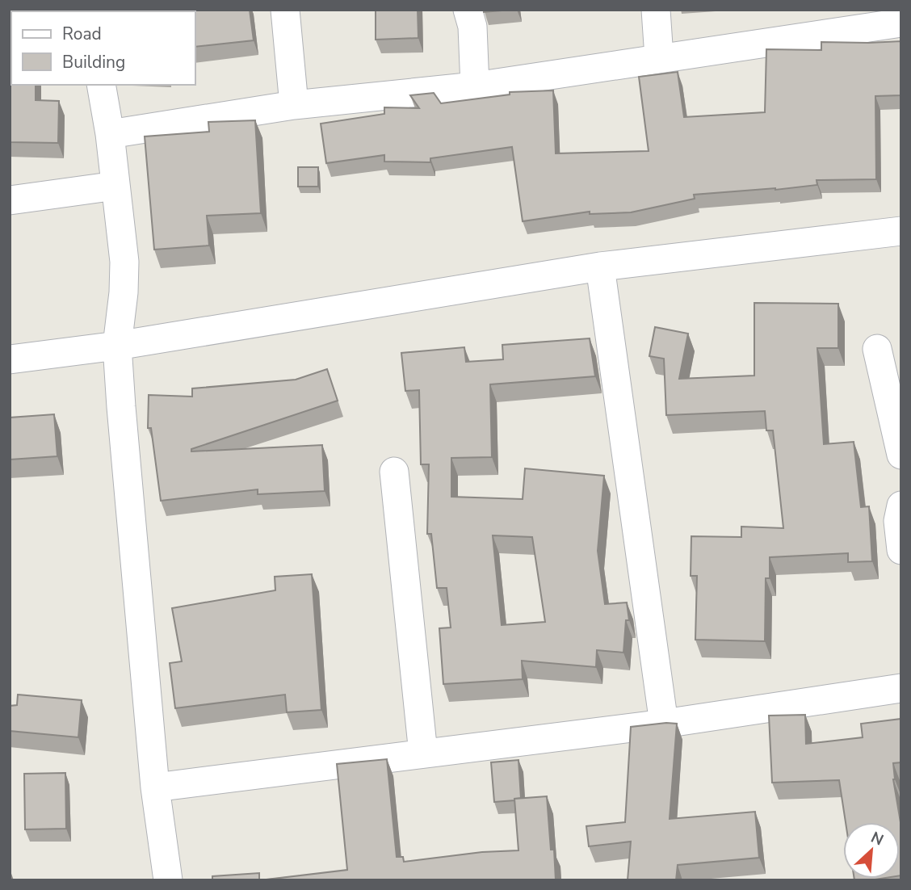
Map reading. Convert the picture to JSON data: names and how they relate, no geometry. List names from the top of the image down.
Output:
{
  "legend": ["Road", "Building"],
  "north": "top right"
}
